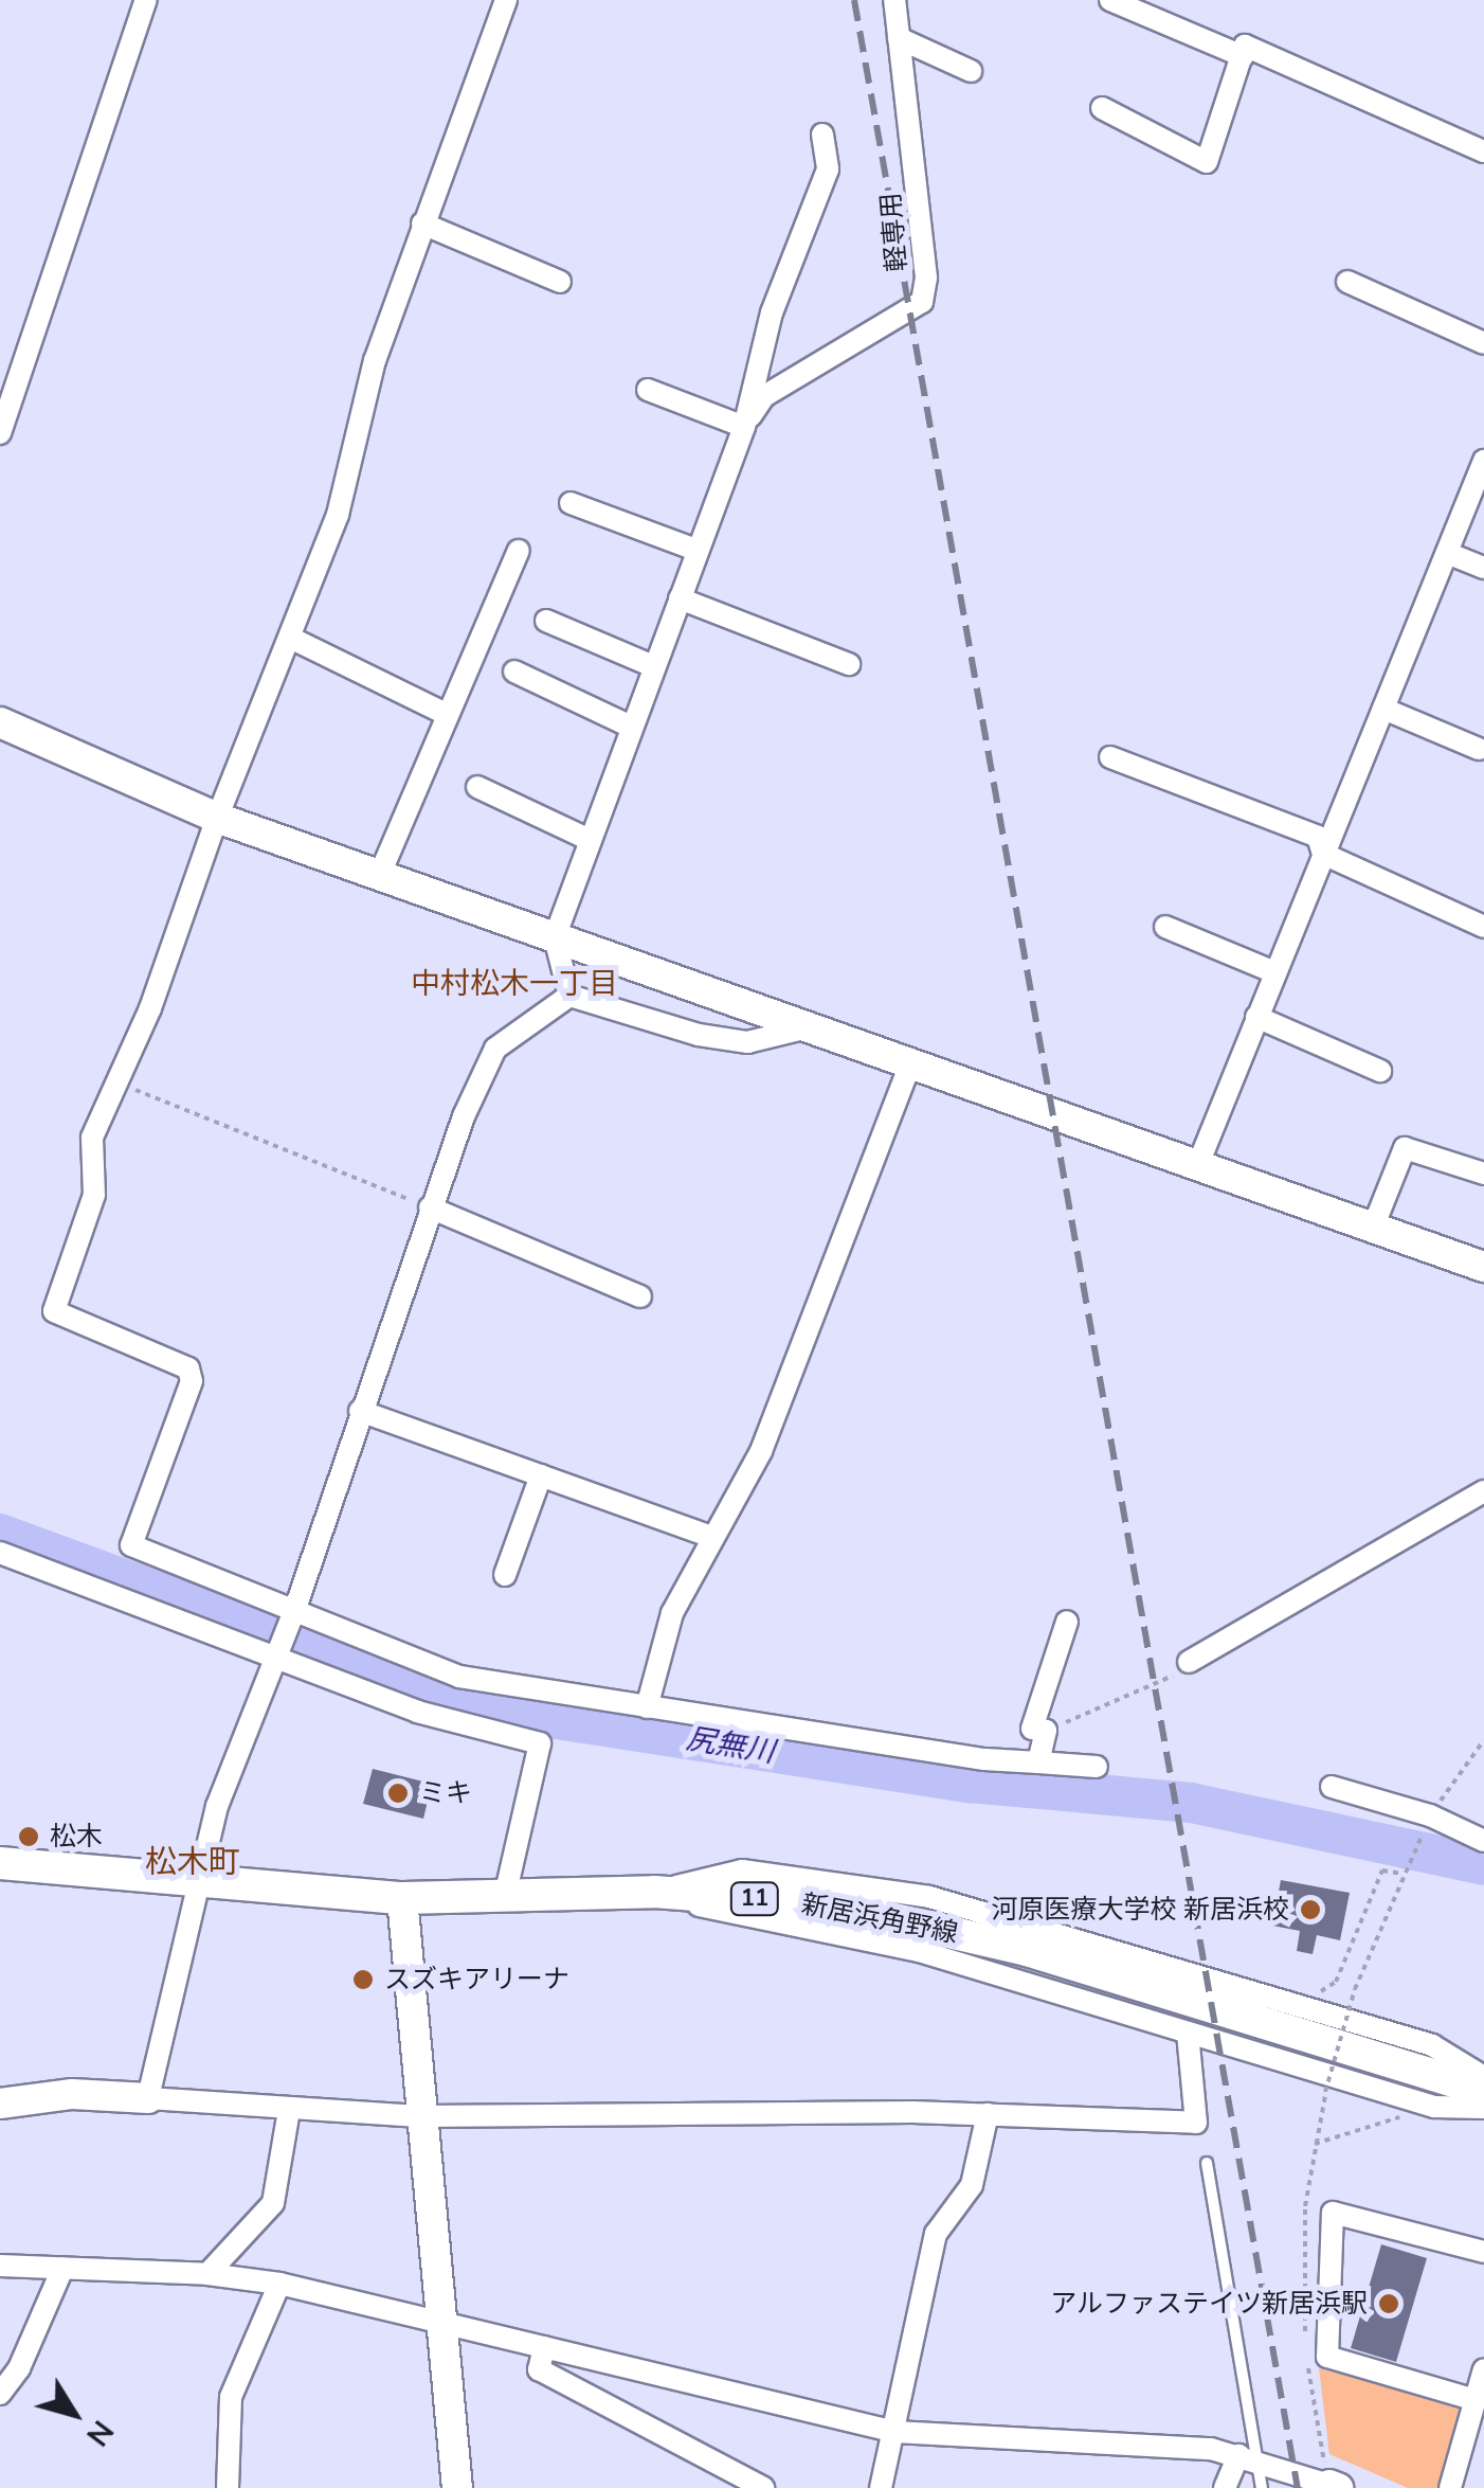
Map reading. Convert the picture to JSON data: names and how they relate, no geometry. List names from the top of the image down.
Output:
{
  "streets": {
    "main road": ["11", "新居浜角野線"],
    "street": ["軽専用"]
  },
  "districts": ["中村松木一丁目", "松木町"],
  "water": ["尻無川"],
  "places": [
    "ミキ",
    "松木",
    "河原医療大学校 新居浜校",
    "スズキアリーナ",
    "アルファステイツ新居浜駅"
  ],
  "north": "bottom right"
}
